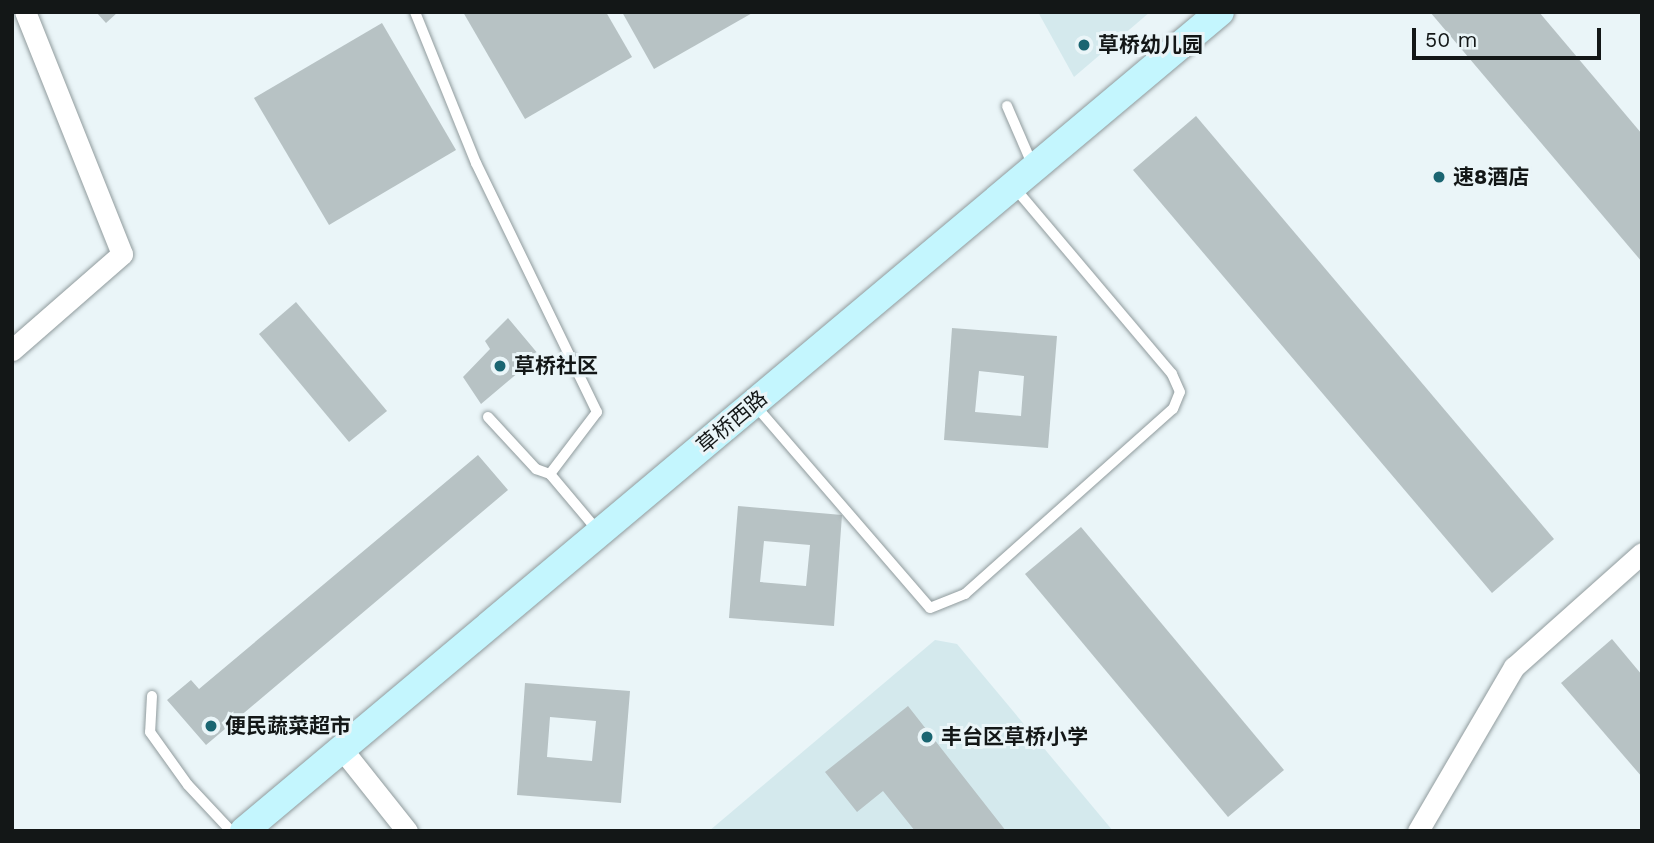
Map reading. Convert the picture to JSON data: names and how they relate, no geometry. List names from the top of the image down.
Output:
{
  "streets": {
    "street": ["草桥西路"]
  },
  "places": [
    "草桥幼儿园",
    "速8酒店",
    "草桥社区",
    "便民蔬菜超市",
    "丰台区草桥小学"
  ],
  "scale_bar": "50 m"
}
